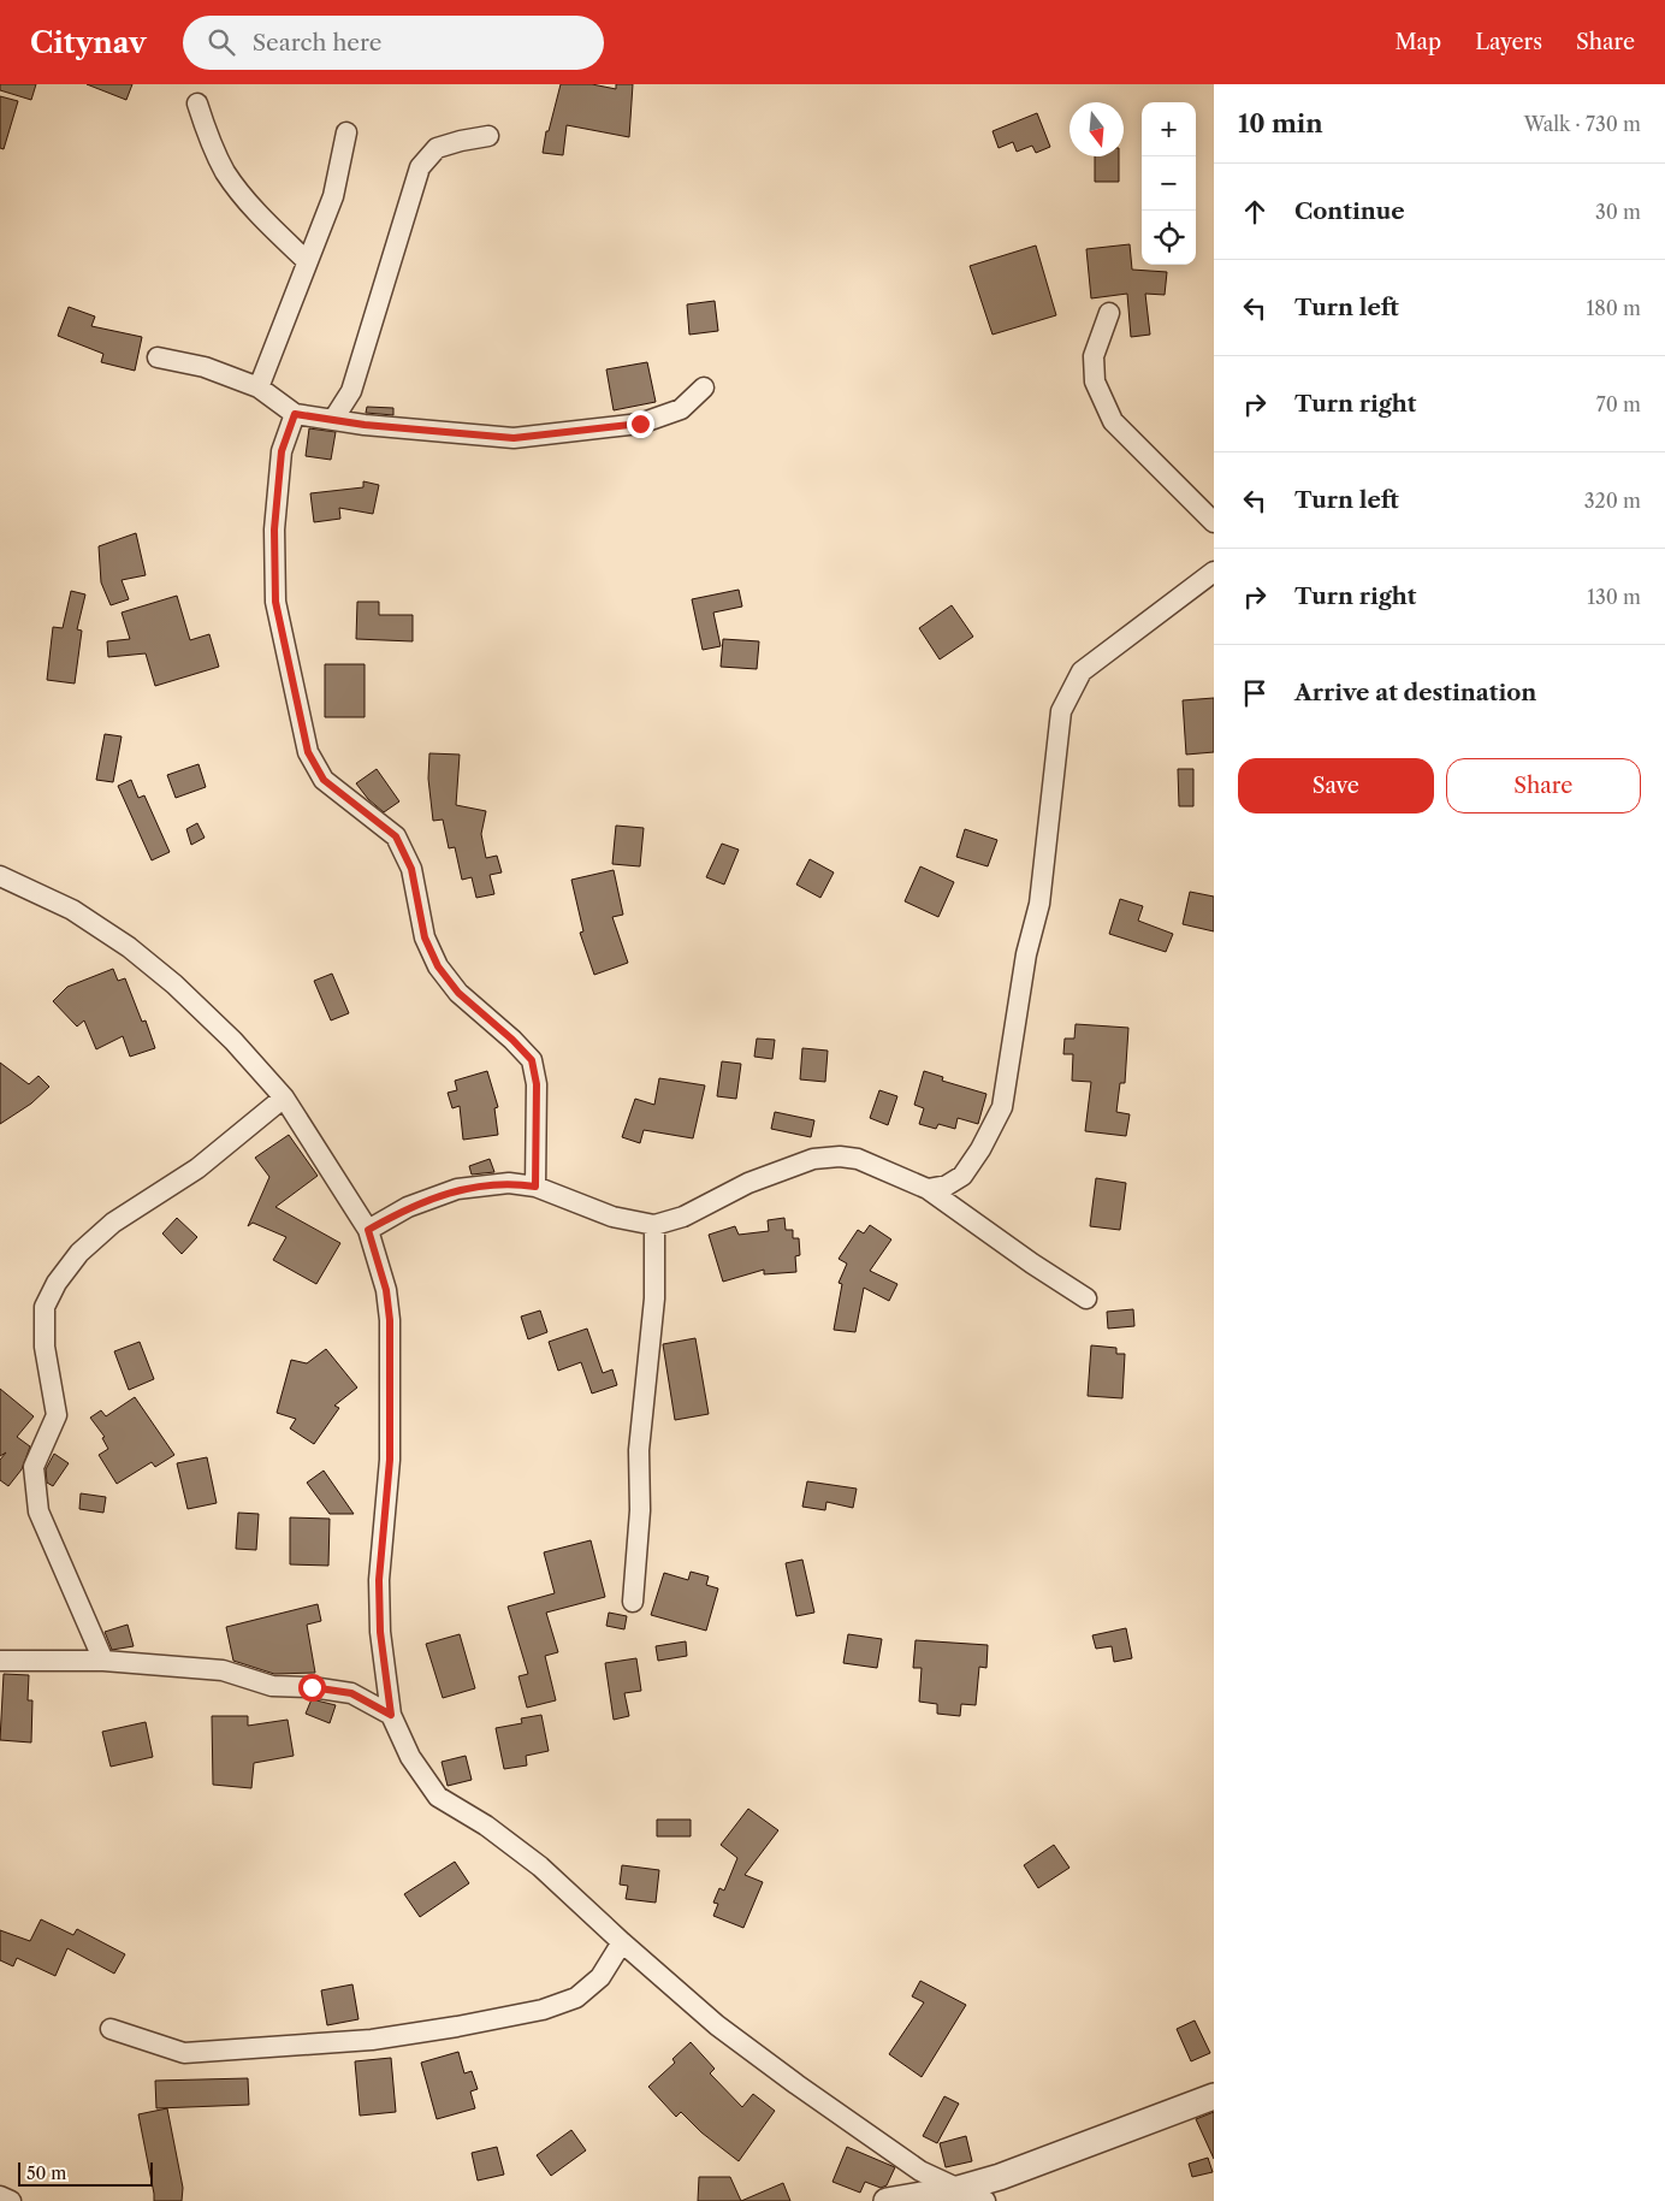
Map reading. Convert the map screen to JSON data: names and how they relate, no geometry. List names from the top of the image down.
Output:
{
  "scale_bar": "50 m",
  "north": "bottom",
  "page": {
    "header": "Citynav",
    "search": "Search here",
    "nav": ["Map", "Layers", "Share"],
    "heading": ["10 min", "Walk · 730 m"],
    "map_buttons": ["+", "−"],
    "list": [
      ["Continue", "30 m"],
      ["Turn left", "180 m"],
      ["Turn right", "70 m"],
      ["Turn left", "320 m"],
      ["Turn right", "130 m"],
      "Arrive at destination"
    ],
    "buttons": ["Save", "Share"],
    "scale": "50 m"
  }
}
